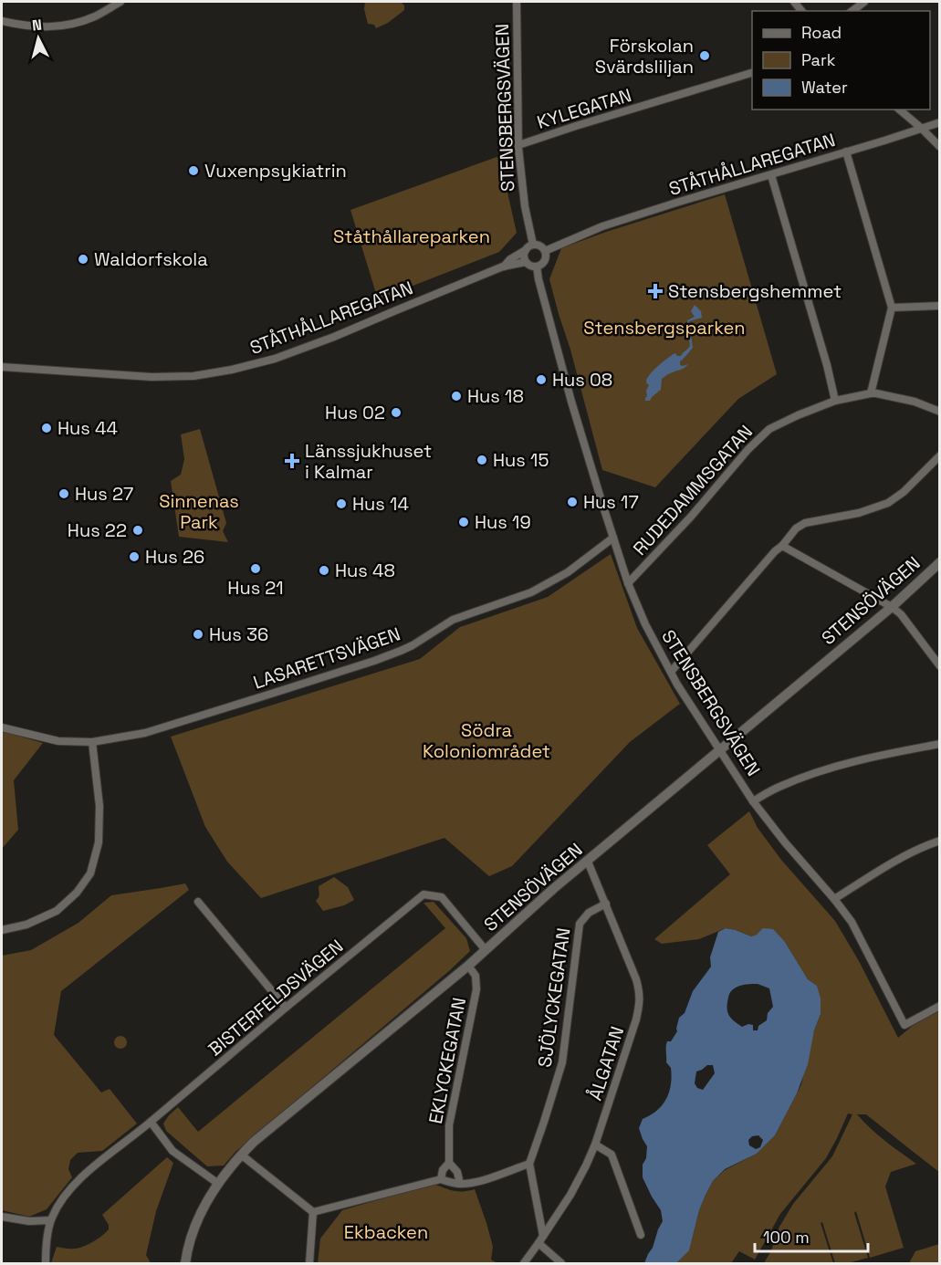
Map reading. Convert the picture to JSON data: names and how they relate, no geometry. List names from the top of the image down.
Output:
{
  "streets": {
    "street": [
      "STENSBERGSVÄGEN",
      "KYLEGATAN",
      "STÅTHÅLLAREGATAN",
      "RUDEDAMMSGATAN",
      "STENSÖVÄGEN",
      "LASARETTSVÄGEN",
      "BISTERFELDSVÄGEN",
      "SJÖLYCKEGATAN",
      "EKLYCKEGATAN",
      "ÅLGATAN"
    ]
  },
  "crossings": [
    ["STENSBERGSVÄGEN", "KYLEGATAN"],
    ["STENSBERGSVÄGEN", "STÅTHÅLLAREGATAN"],
    ["STENSBERGSVÄGEN", "RUDEDAMMSGATAN"],
    ["STENSBERGSVÄGEN", "STENSÖVÄGEN"],
    ["STENSBERGSVÄGEN", "LASARETTSVÄGEN"],
    ["STENSÖVÄGEN", "BISTERFELDSVÄGEN"],
    ["STENSÖVÄGEN", "EKLYCKEGATAN"],
    ["STENSÖVÄGEN", "ÅLGATAN"],
    ["SJÖLYCKEGATAN", "ÅLGATAN"]
  ],
  "parks": [
    "Ståthållareparken",
    "Stensbergsparken",
    "Sinnenas Park",
    "Södra Koloniområdet",
    "Ekbacken"
  ],
  "places": {
    "other": [
      "Förskolan Svärdsliljan",
      "Vuxenpsykiatrin",
      "Waldorfskola",
      "Hus 08",
      "Hus 18",
      "Hus 02",
      "Hus 44",
      "Hus 15",
      "Hus 27",
      "Hus 17",
      "Hus 14",
      "Hus 19",
      "Hus 22",
      "Hus 26",
      "Hus 21",
      "Hus 48",
      "Hus 36"
    ],
    "health": ["Stensbergshemmet", "Länssjukhuset i Kalmar"]
  },
  "legend": ["Road", "Park", "Water"],
  "scale_bar": "100 m",
  "north": "top"
}
